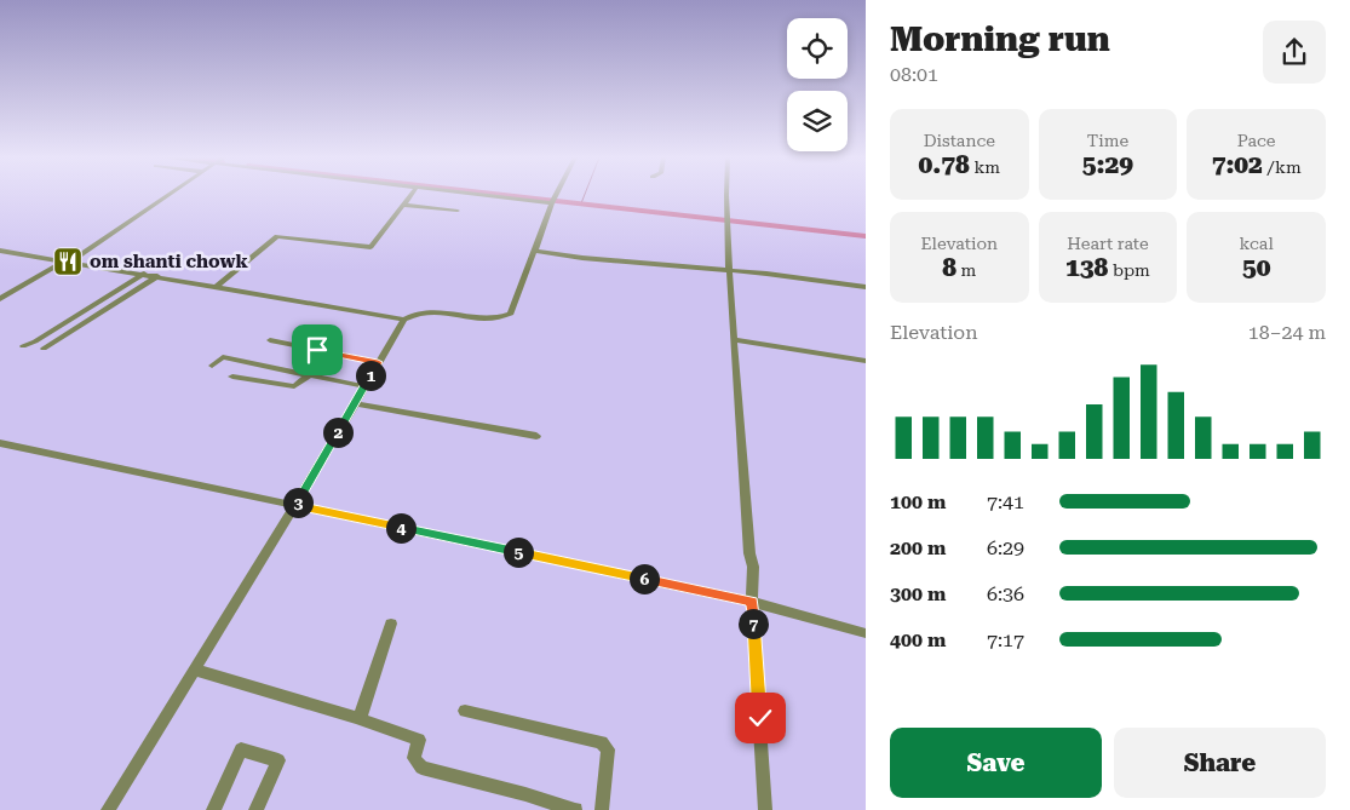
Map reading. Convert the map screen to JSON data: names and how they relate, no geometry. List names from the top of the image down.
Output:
{
  "places": {
    "restaurant": ["om shanti chowk"]
  },
  "page": {
    "heading": ["Morning run", "08:01"],
    "stats": [
      ["Distance", "0.78 km"],
      ["Time", "5:29"],
      ["Pace", "7:02 /km"],
      ["Elevation", "8 m"],
      ["Heart rate", "138 bpm"],
      ["kcal", "50"]
    ],
    "chart": ["Elevation", "18–24 m"],
    "pins": [
      "1",
      "2",
      "3",
      "4",
      "5",
      "6",
      "7"
    ],
    "list": [
      {
        "name": "100 m",
        "note": "7:41"
      },
      {
        "name": "200 m",
        "note": "6:29"
      },
      {
        "name": "300 m",
        "note": "6:36"
      },
      {
        "name": "400 m",
        "note": "7:17"
      }
    ],
    "buttons": ["Save", "Share"]
  }
}
